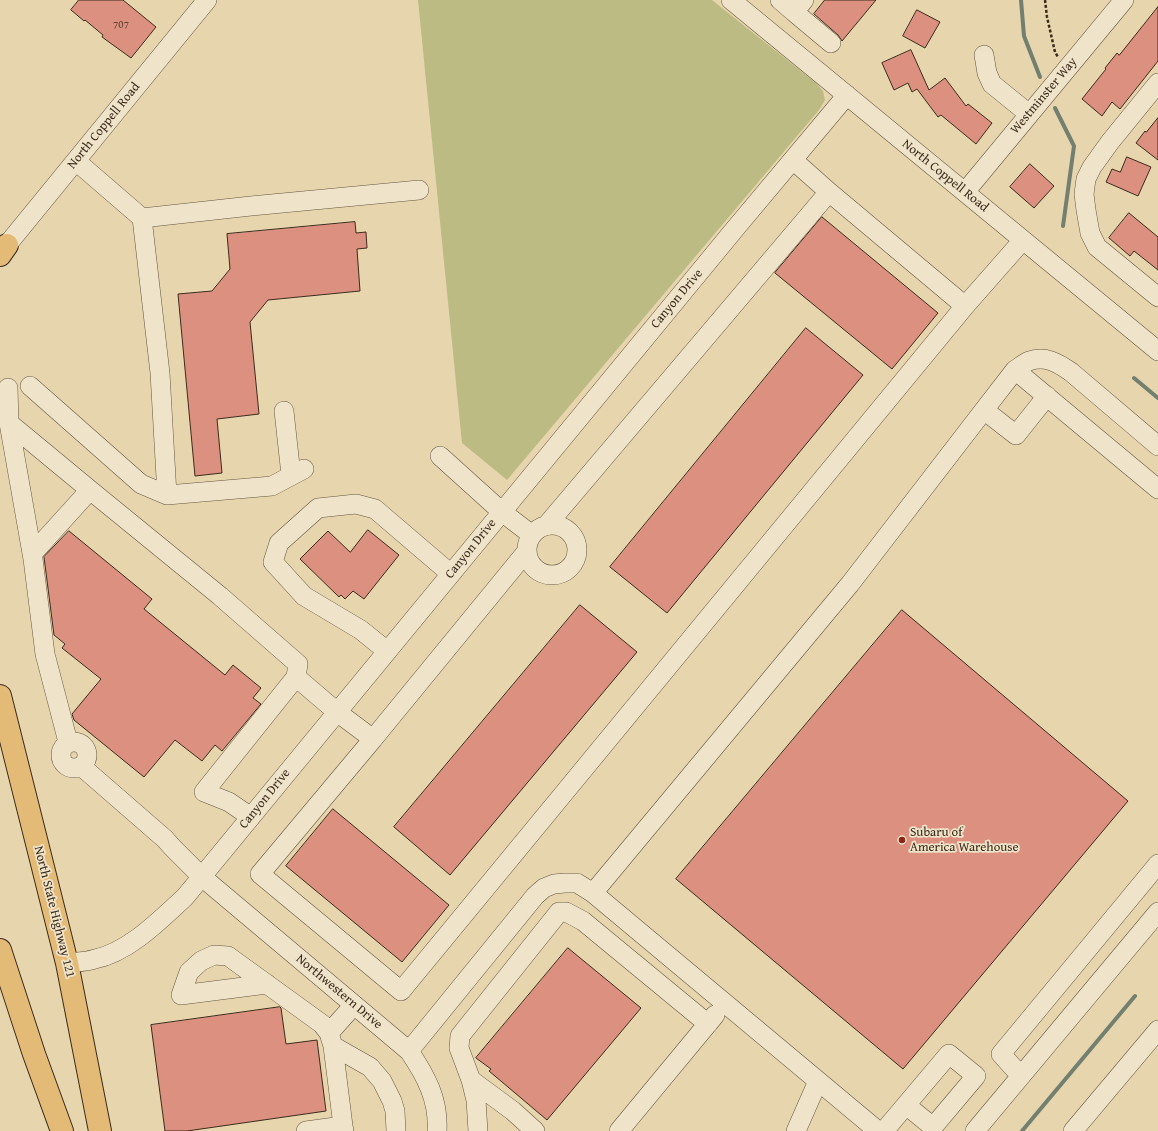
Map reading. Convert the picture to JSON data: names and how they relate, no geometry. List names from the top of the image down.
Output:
{
  "streets": {
    "main road": ["North State Highway 121"],
    "street": [
      "Westminster Way",
      "North Coppell Road",
      "Canyon Drive",
      "Northwestern Drive"
    ]
  },
  "crossings": [
    ["Westminster Way", "North Coppell Road"],
    ["North Coppell Road", "Canyon Drive"],
    ["Canyon Drive", "North State Highway 121"],
    ["Canyon Drive", "Northwestern Drive"]
  ],
  "places": ["Subaru of America Warehouse"],
  "house_numbers": ["707"]
}
